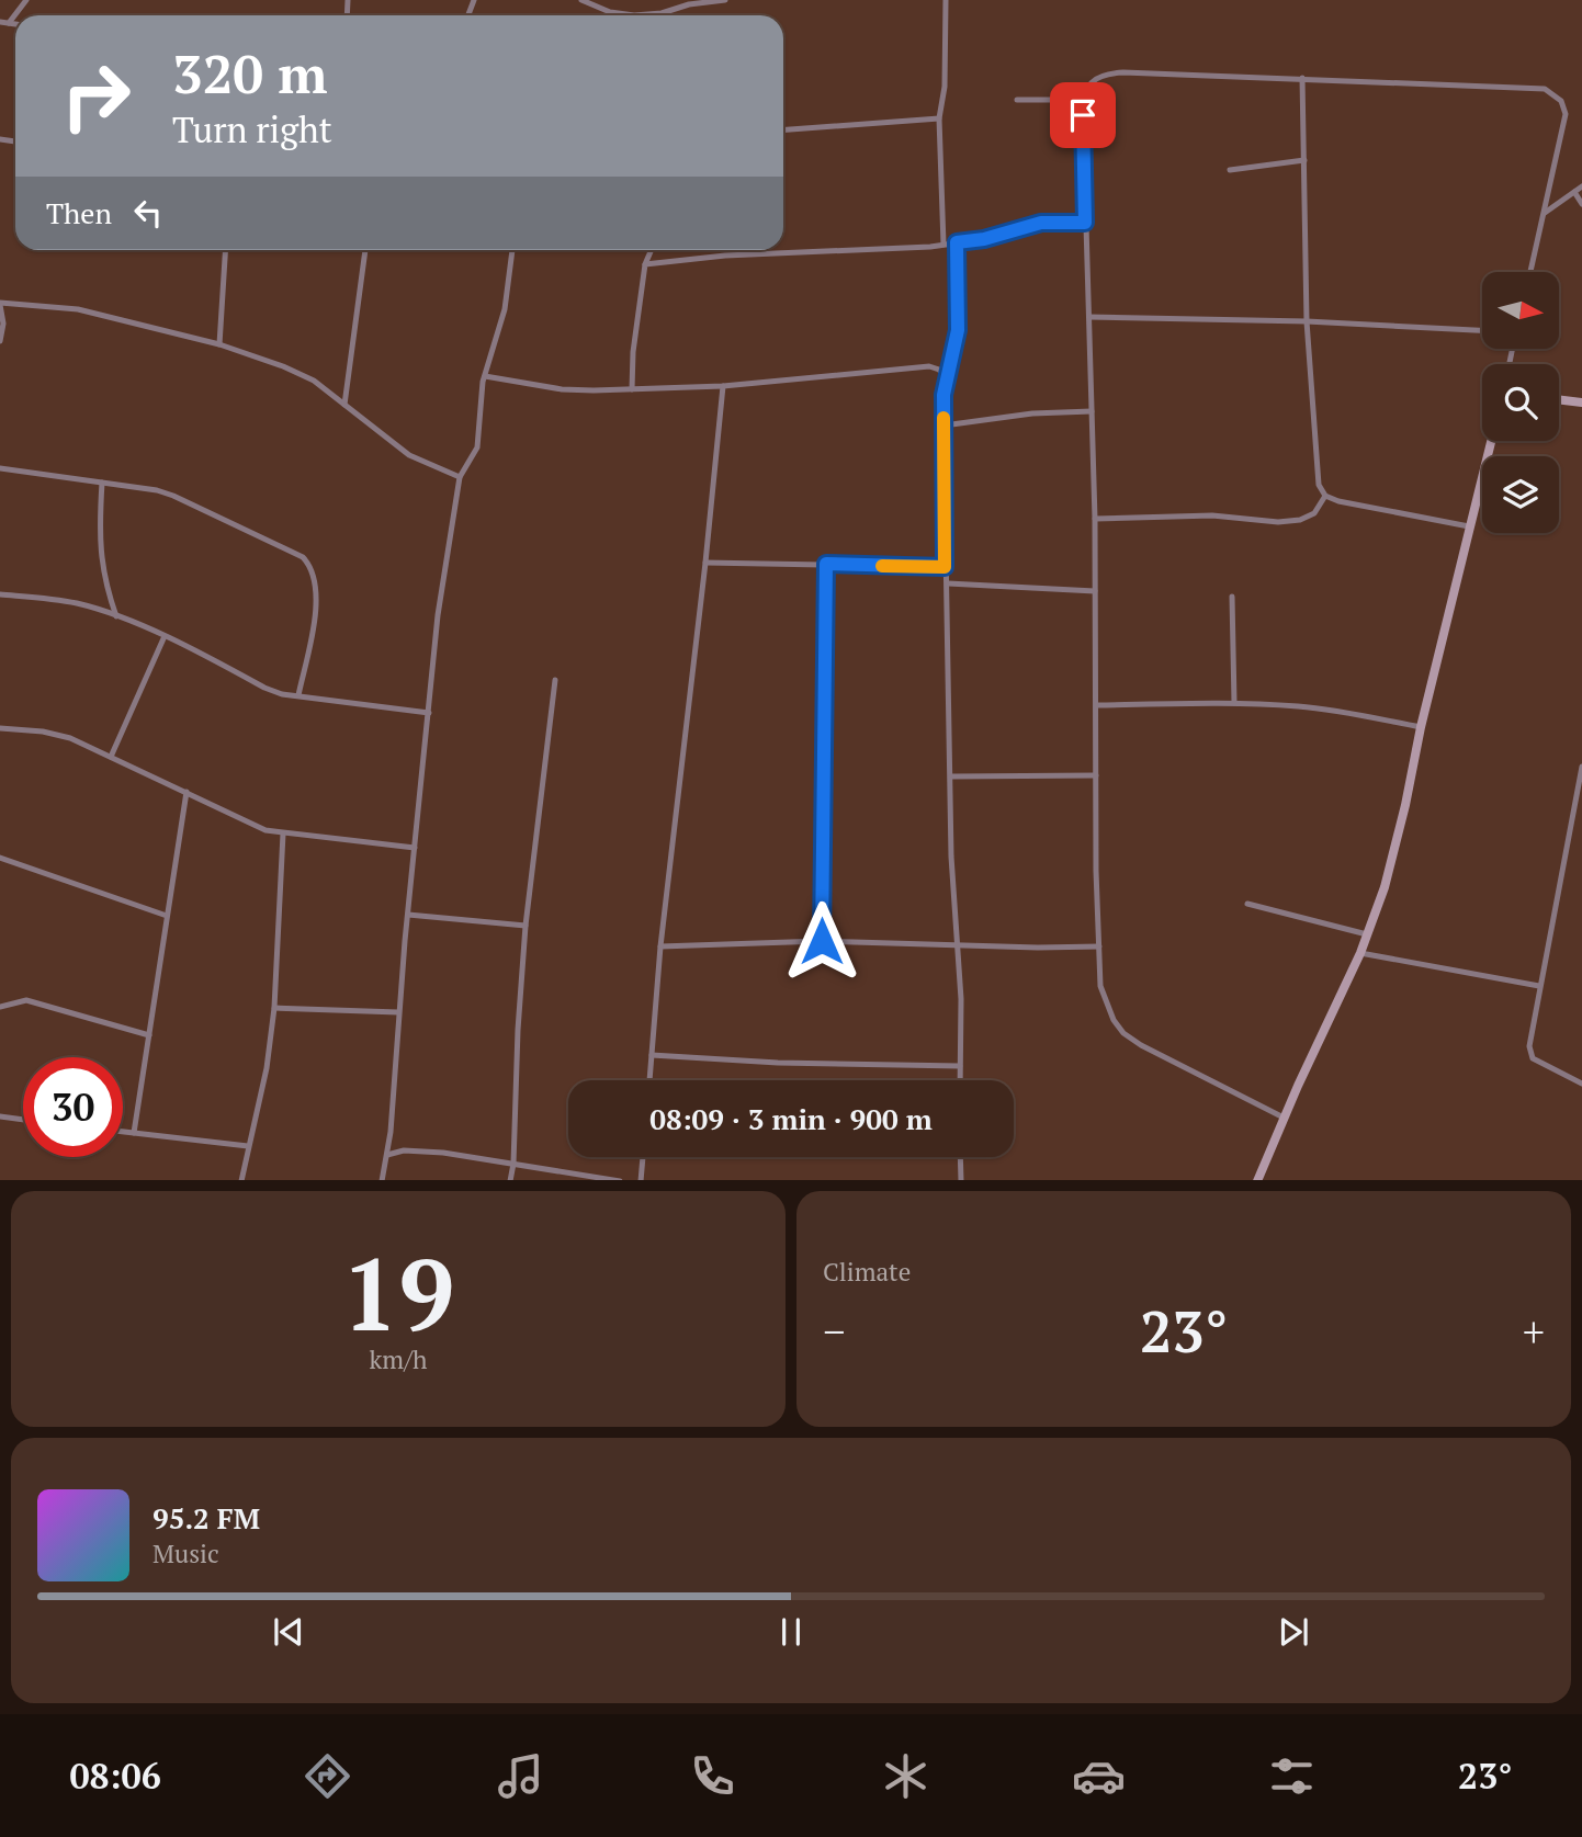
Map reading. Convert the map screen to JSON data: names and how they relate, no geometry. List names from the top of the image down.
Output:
{
  "north": "right",
  "page": {
    "turn": ["320 m", "Turn right"],
    "then": "Then",
    "limit": "30",
    "trip": "08:09 · 3 min · 900 m",
    "tile": [
      ["19", "km/h"],
      "Climate"
    ],
    "heat": ["−", "23°", "+"],
    "song": ["95.2 FM", "Music"],
    "tabs": ["08:06", "23°"]
  }
}
